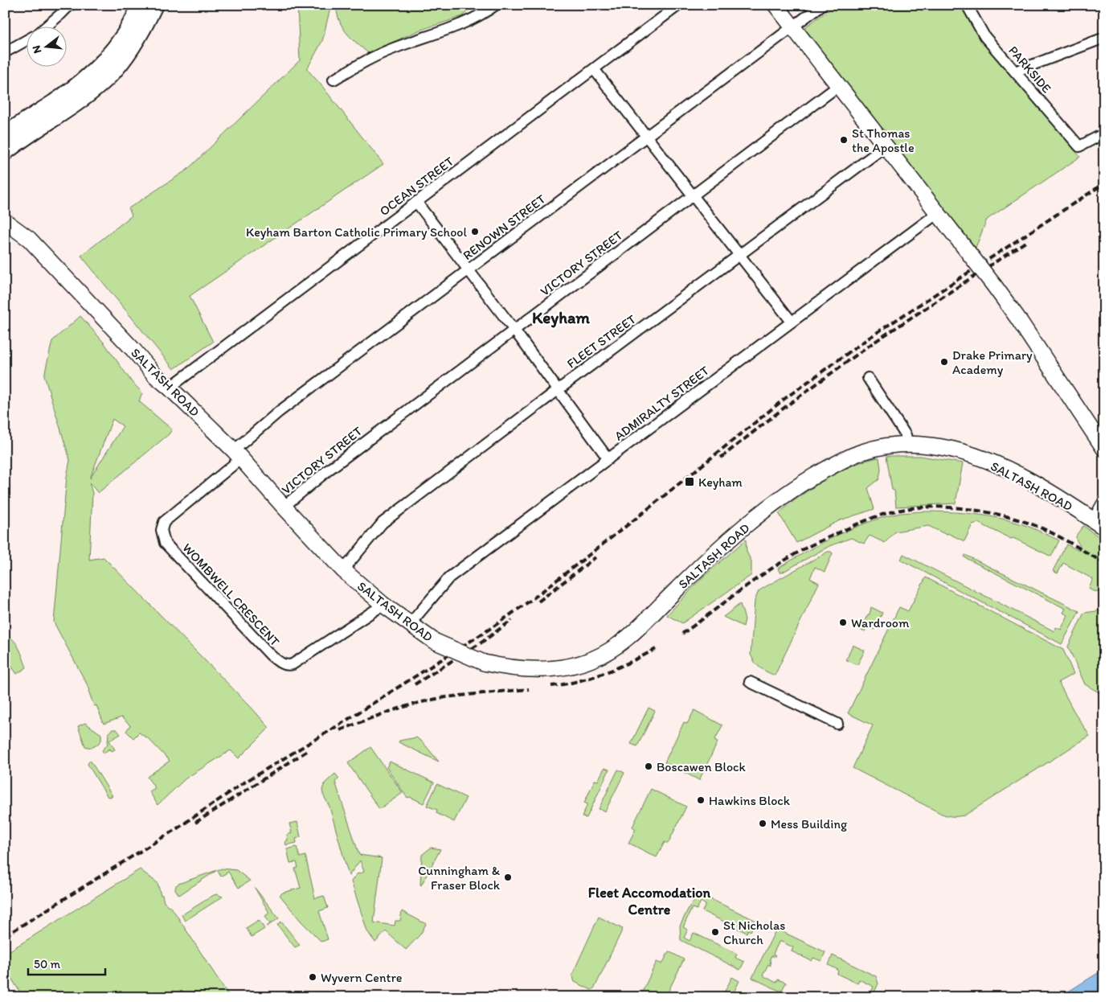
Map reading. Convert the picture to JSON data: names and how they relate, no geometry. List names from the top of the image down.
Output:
{
  "streets": {
    "main road": ["SALTASH ROAD"],
    "street": [
      "PARKSIDE",
      "OCEAN STREET",
      "RENOWN STREET",
      "VICTORY STREET",
      "FLEET STREET",
      "ADMIRALTY STREET",
      "WOMBWELL CRESCENT"
    ]
  },
  "crossings": [
    ["OCEAN STREET", "SALTASH ROAD"],
    ["RENOWN STREET", "SALTASH ROAD"],
    ["RENOWN STREET", "WOMBWELL CRESCENT"],
    ["VICTORY STREET", "SALTASH ROAD"],
    ["FLEET STREET", "SALTASH ROAD"],
    ["SALTASH ROAD", "ADMIRALTY STREET"],
    ["SALTASH ROAD", "WOMBWELL CRESCENT"]
  ],
  "districts": ["Keyham", "Fleet Accomodation Centre"],
  "places": {
    "other": [
      "St Thomas the Apostle",
      "Keyham Barton Catholic Primary School",
      "Drake Primary Academy",
      "Wardroom",
      "Boscawen Block",
      "Hawkins Block",
      "Mess Building",
      "Cunningham & Fraser Block",
      "St Nicholas Church",
      "Wyvern Centre"
    ],
    "transit": ["Keyham"]
  },
  "scale_bar": "50 m",
  "north": "left"
}
